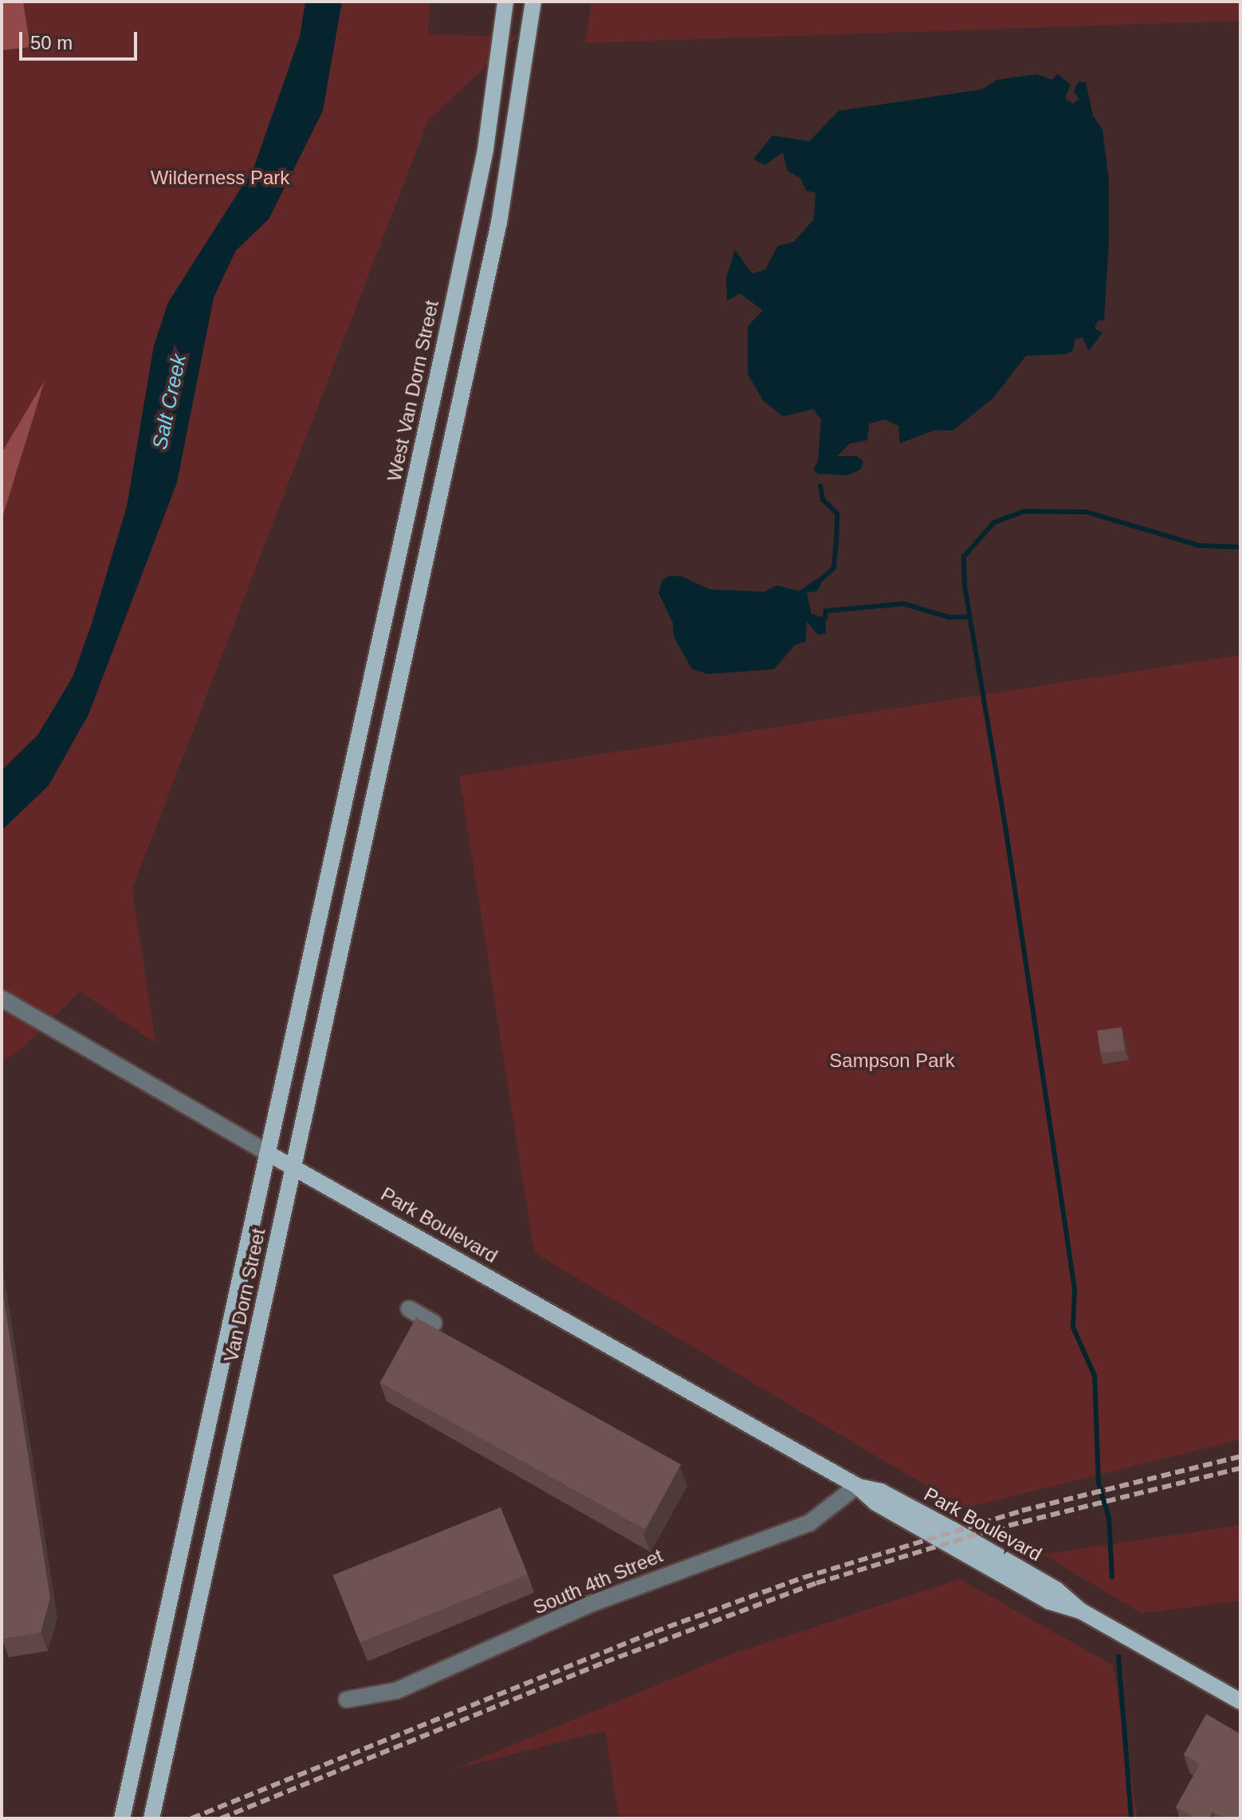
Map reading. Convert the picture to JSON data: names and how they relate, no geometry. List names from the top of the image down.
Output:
{
  "streets": {
    "main road": ["West Van Dorn Street", "Park Boulevard", "Van Dorn Street"],
    "street": ["South 4th Street"]
  },
  "crossings": [
    ["West Van Dorn Street", "Van Dorn Street"],
    ["Park Boulevard", "Van Dorn Street"],
    ["Park Boulevard", "South 4th Street"]
  ],
  "water": ["Salt Creek"],
  "parks": ["Wilderness Park", "Sampson Park"],
  "scale_bar": "50 m"
}
